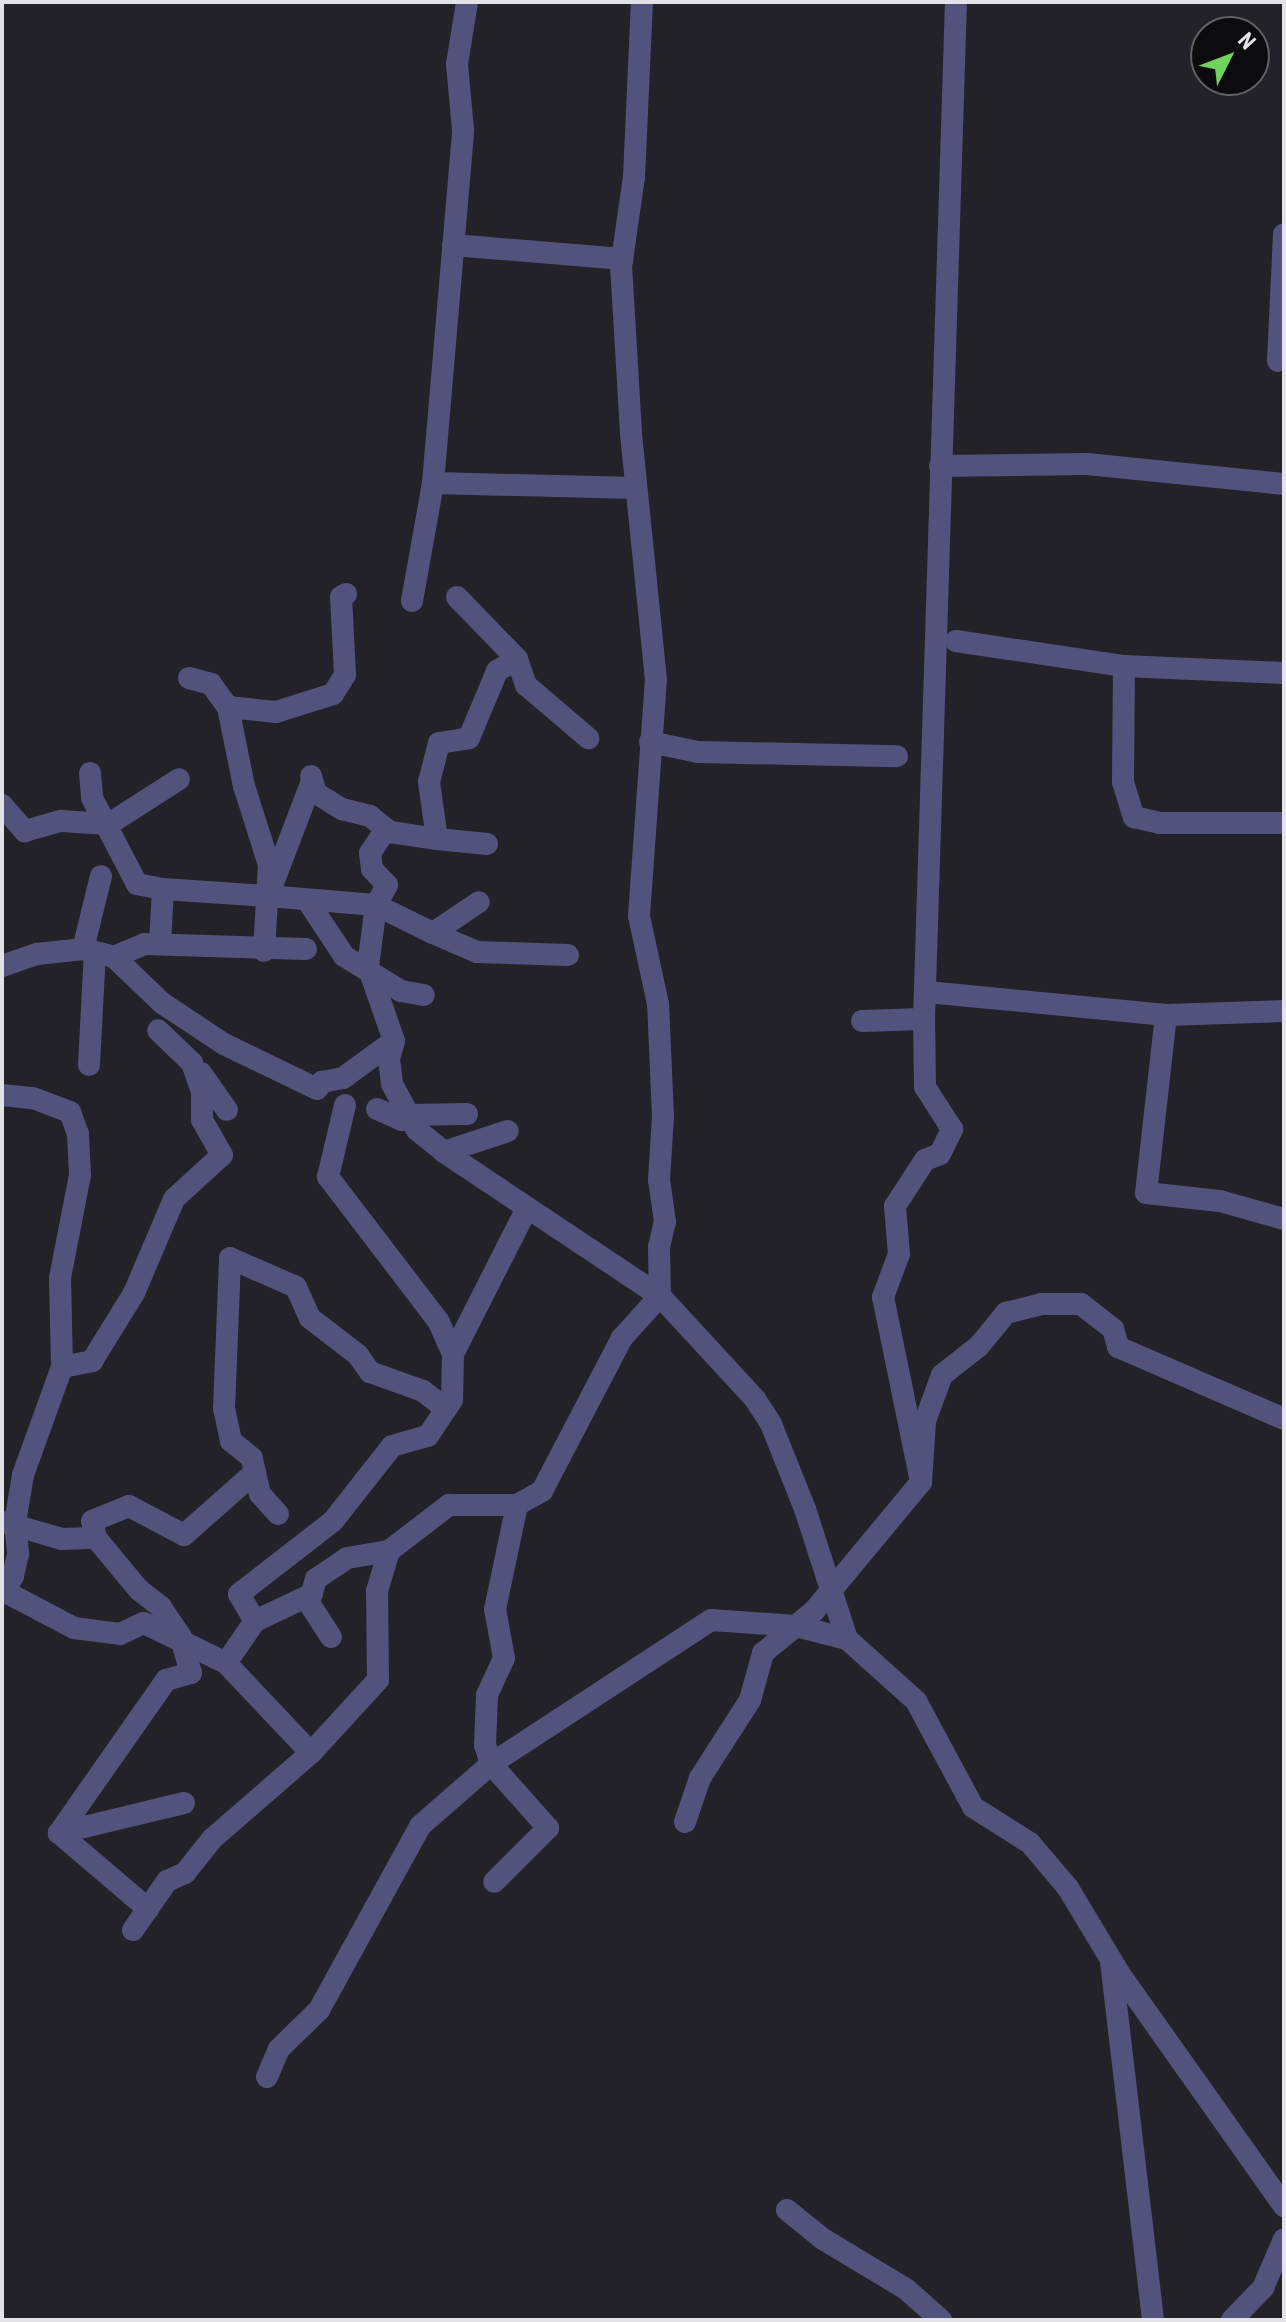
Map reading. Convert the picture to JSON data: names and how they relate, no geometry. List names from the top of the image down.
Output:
{
  "north": "top right"
}
